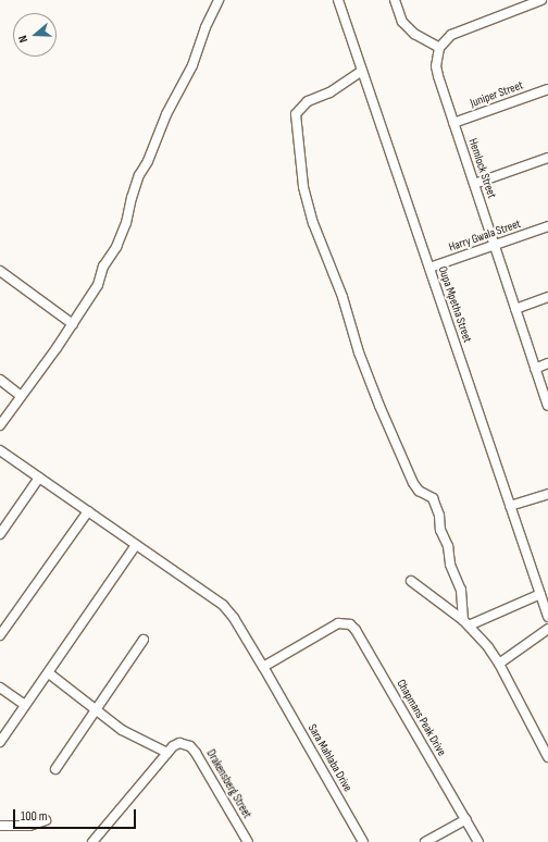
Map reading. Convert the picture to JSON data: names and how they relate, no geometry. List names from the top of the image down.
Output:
{
  "streets": {
    "street": [
      "Juniper Street",
      "Hemlock Street",
      "Harry Gwala Street",
      "Oupa Mpetha Street",
      "Chapmans Peak Drive",
      "Sara Mahlaba Drive",
      "Drakensberg Street"
    ]
  },
  "crossings": [
    ["Juniper Street", "Hemlock Street"],
    ["Hemlock Street", "Harry Gwala Street"],
    ["Harry Gwala Street", "Oupa Mpetha Street"],
    ["Chapmans Peak Drive", "Sara Mahlaba Drive"]
  ],
  "scale_bar": "100 m",
  "north": "left"
}
